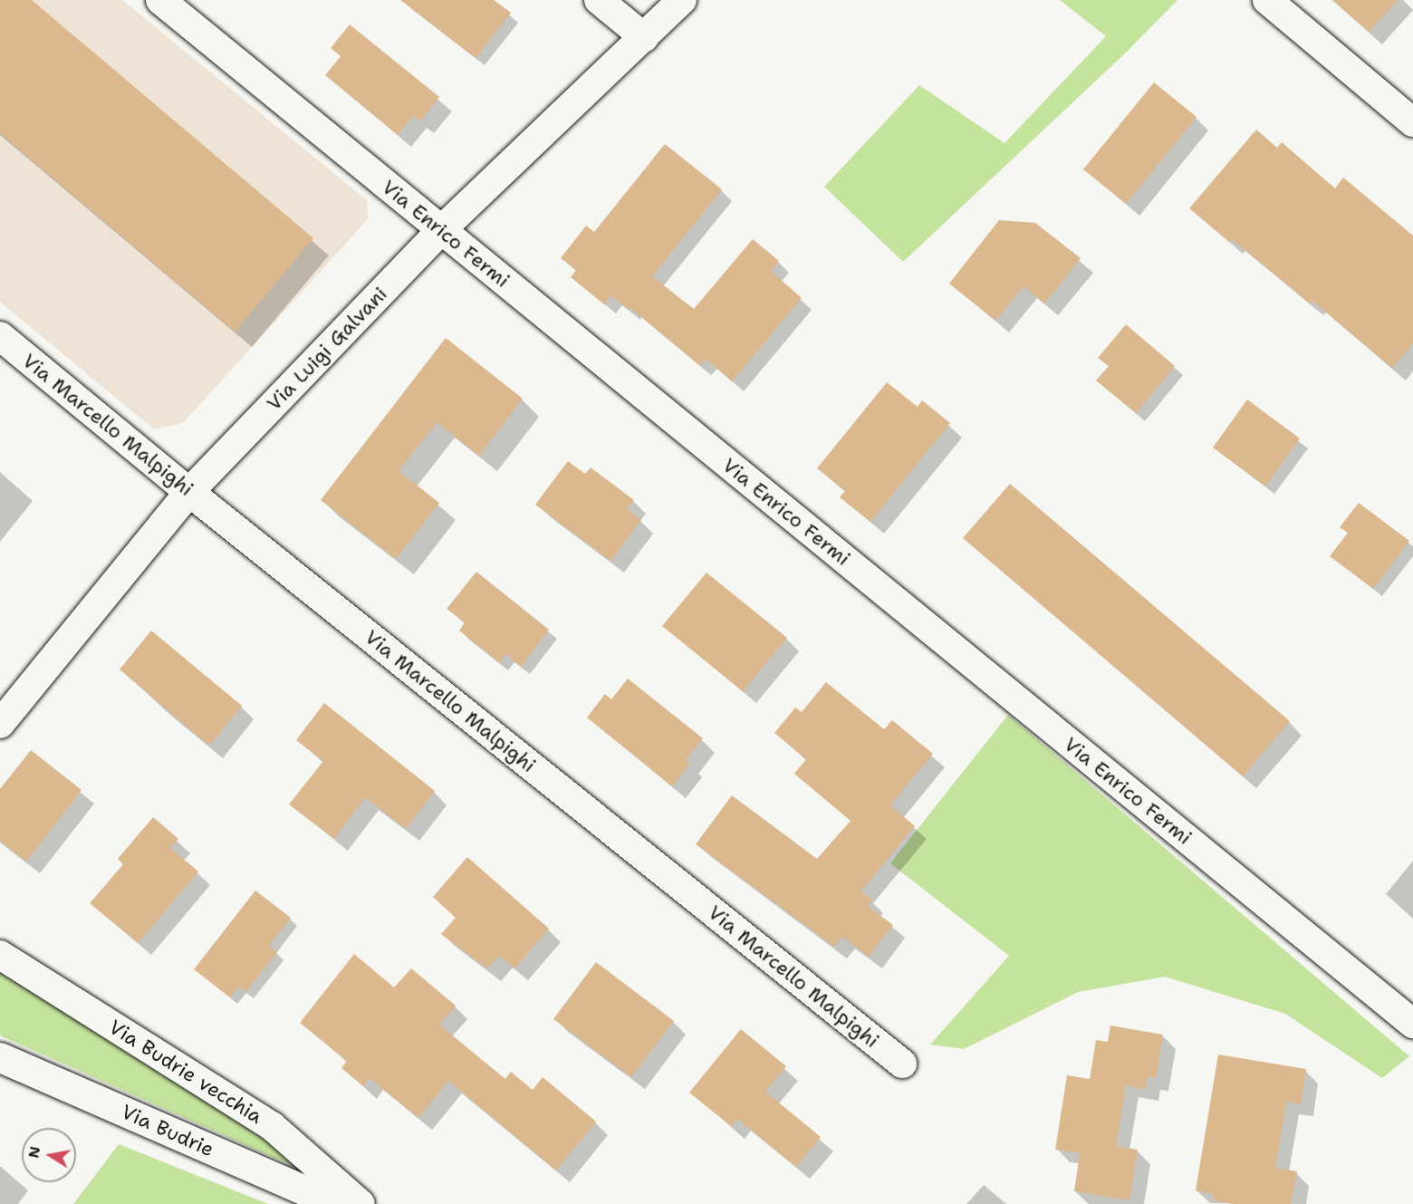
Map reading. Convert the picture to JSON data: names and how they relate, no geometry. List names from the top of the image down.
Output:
{
  "streets": {
    "main road": ["Via Budrie"],
    "street": [
      "Via Enrico Fermi",
      "Via Luigi Galvani",
      "Via Marcello Malpighi",
      "Via Budrie vecchia"
    ]
  },
  "crossings": [
    ["Via Enrico Fermi", "Via Luigi Galvani"],
    ["Via Luigi Galvani", "Via Marcello Malpighi"]
  ],
  "north": "left"
}
